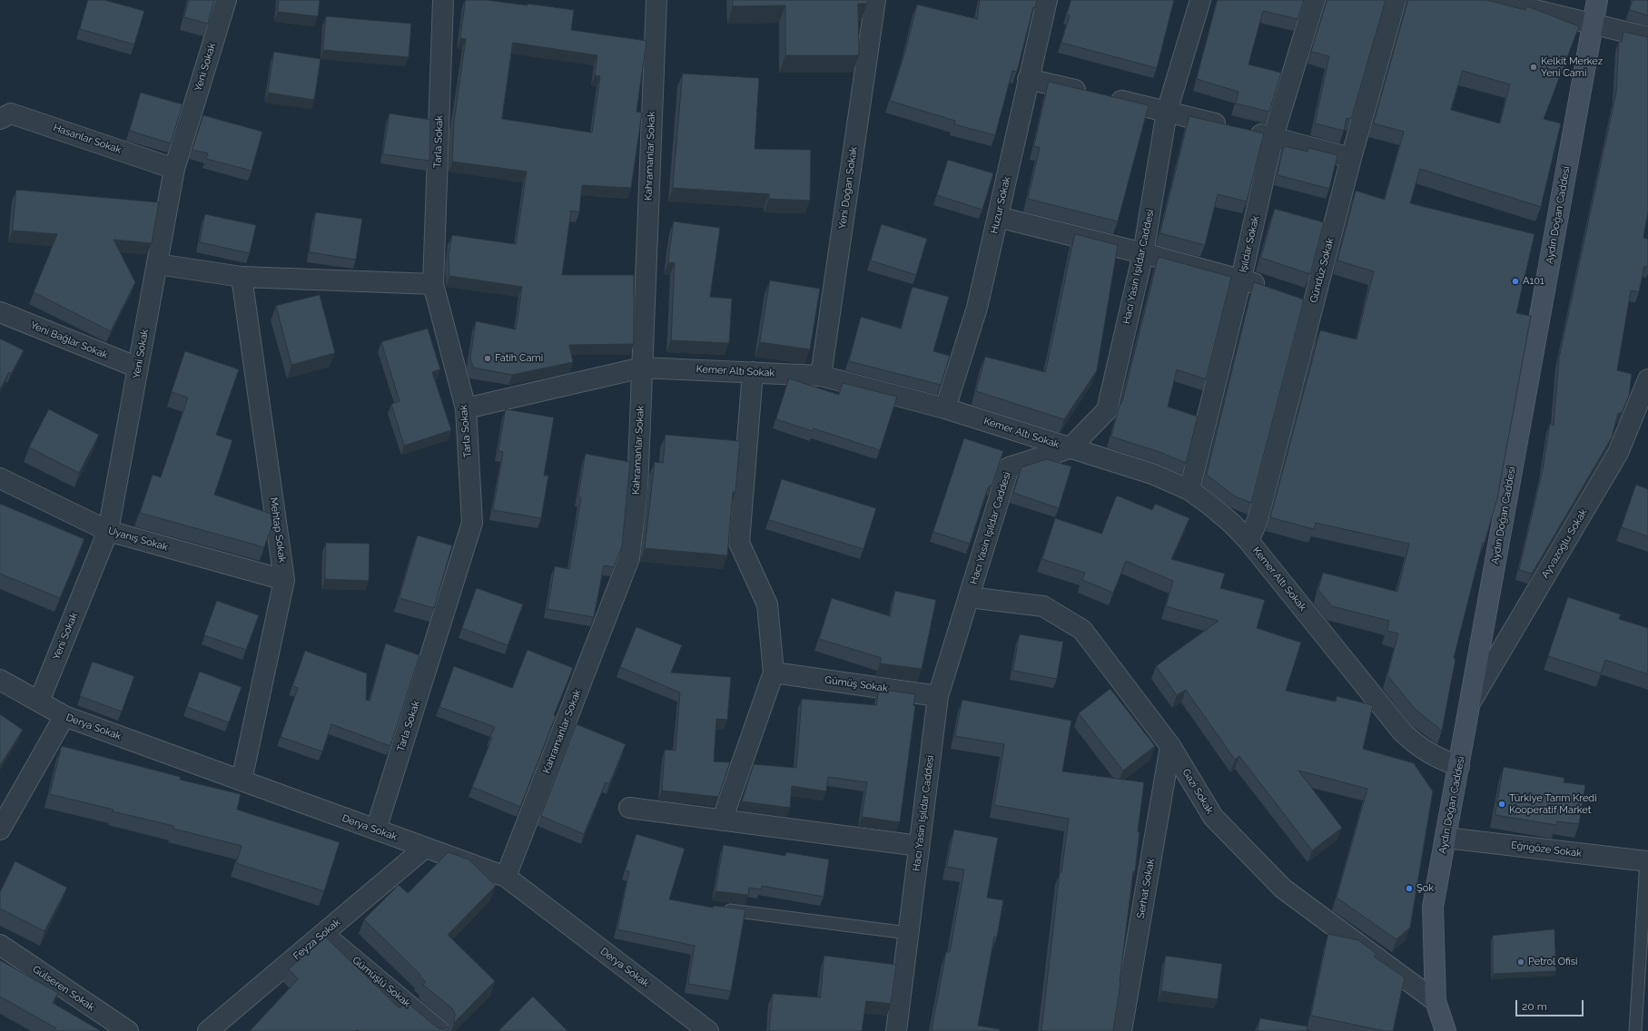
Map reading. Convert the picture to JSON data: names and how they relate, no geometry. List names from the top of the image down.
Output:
{
  "streets": {
    "main road": ["Aydın Doğan Caddesi"],
    "street": [
      "Yeni Sokak",
      "Hasanlar Sokak",
      "Tarla Sokak",
      "Kahramanlar Sokak",
      "Yeni Doğan Sokak",
      "Huzur Sokak",
      "Işıldar Sokak",
      "Hacı Yasin Işıldar Caddesi",
      "Gündüz Sokak",
      "Yeni Bağlar Sokak",
      "Kemer Altı Sokak",
      "Mehtap Sokak",
      "Uyanış Sokak",
      "Ayvazoğlu Sokak",
      "Gümüş Sokak",
      "Derya Sokak",
      "Gazi Sokak",
      "Eğrigöze Sokak",
      "Serhat Sokak",
      "Feyza Sokak",
      "Gümüşlü Sokak",
      "Gülseren Sokak"
    ]
  },
  "crossings": [
    ["Yeni Sokak", "Hasanlar Sokak"],
    ["Yeni Sokak", "Yeni Bağlar Sokak"],
    ["Yeni Sokak", "Uyanış Sokak"],
    ["Yeni Sokak", "Derya Sokak"],
    ["Tarla Sokak", "Kemer Altı Sokak"],
    ["Tarla Sokak", "Derya Sokak"],
    ["Kahramanlar Sokak", "Kemer Altı Sokak"],
    ["Kahramanlar Sokak", "Derya Sokak"],
    ["Yeni Doğan Sokak", "Kemer Altı Sokak"],
    ["Huzur Sokak", "Kemer Altı Sokak"],
    ["Aydın Doğan Caddesi", "Kemer Altı Sokak"],
    ["Aydın Doğan Caddesi", "Ayvazoğlu Sokak"],
    ["Aydın Doğan Caddesi", "Gazi Sokak"],
    ["Aydın Doğan Caddesi", "Eğrigöze Sokak"],
    ["Işıldar Sokak", "Kemer Altı Sokak"],
    ["Hacı Yasin Işıldar Caddesi", "Kemer Altı Sokak"],
    ["Hacı Yasin Işıldar Caddesi", "Gümüş Sokak"],
    ["Hacı Yasin Işıldar Caddesi", "Gazi Sokak"],
    ["Gündüz Sokak", "Kemer Altı Sokak"],
    ["Mehtap Sokak", "Uyanış Sokak"],
    ["Mehtap Sokak", "Derya Sokak"],
    ["Derya Sokak", "Feyza Sokak"],
    ["Gazi Sokak", "Serhat Sokak"],
    ["Feyza Sokak", "Gümüşlü Sokak"]
  ],
  "places": [
    "Kelkit Merkez Yeni Cami",
    "A101",
    "Fatih Cami",
    "Türkiye Tarım Kredi Kooperatif Market",
    "Şok",
    "Petrol Ofisi"
  ],
  "scale_bar": "20 m"
}
